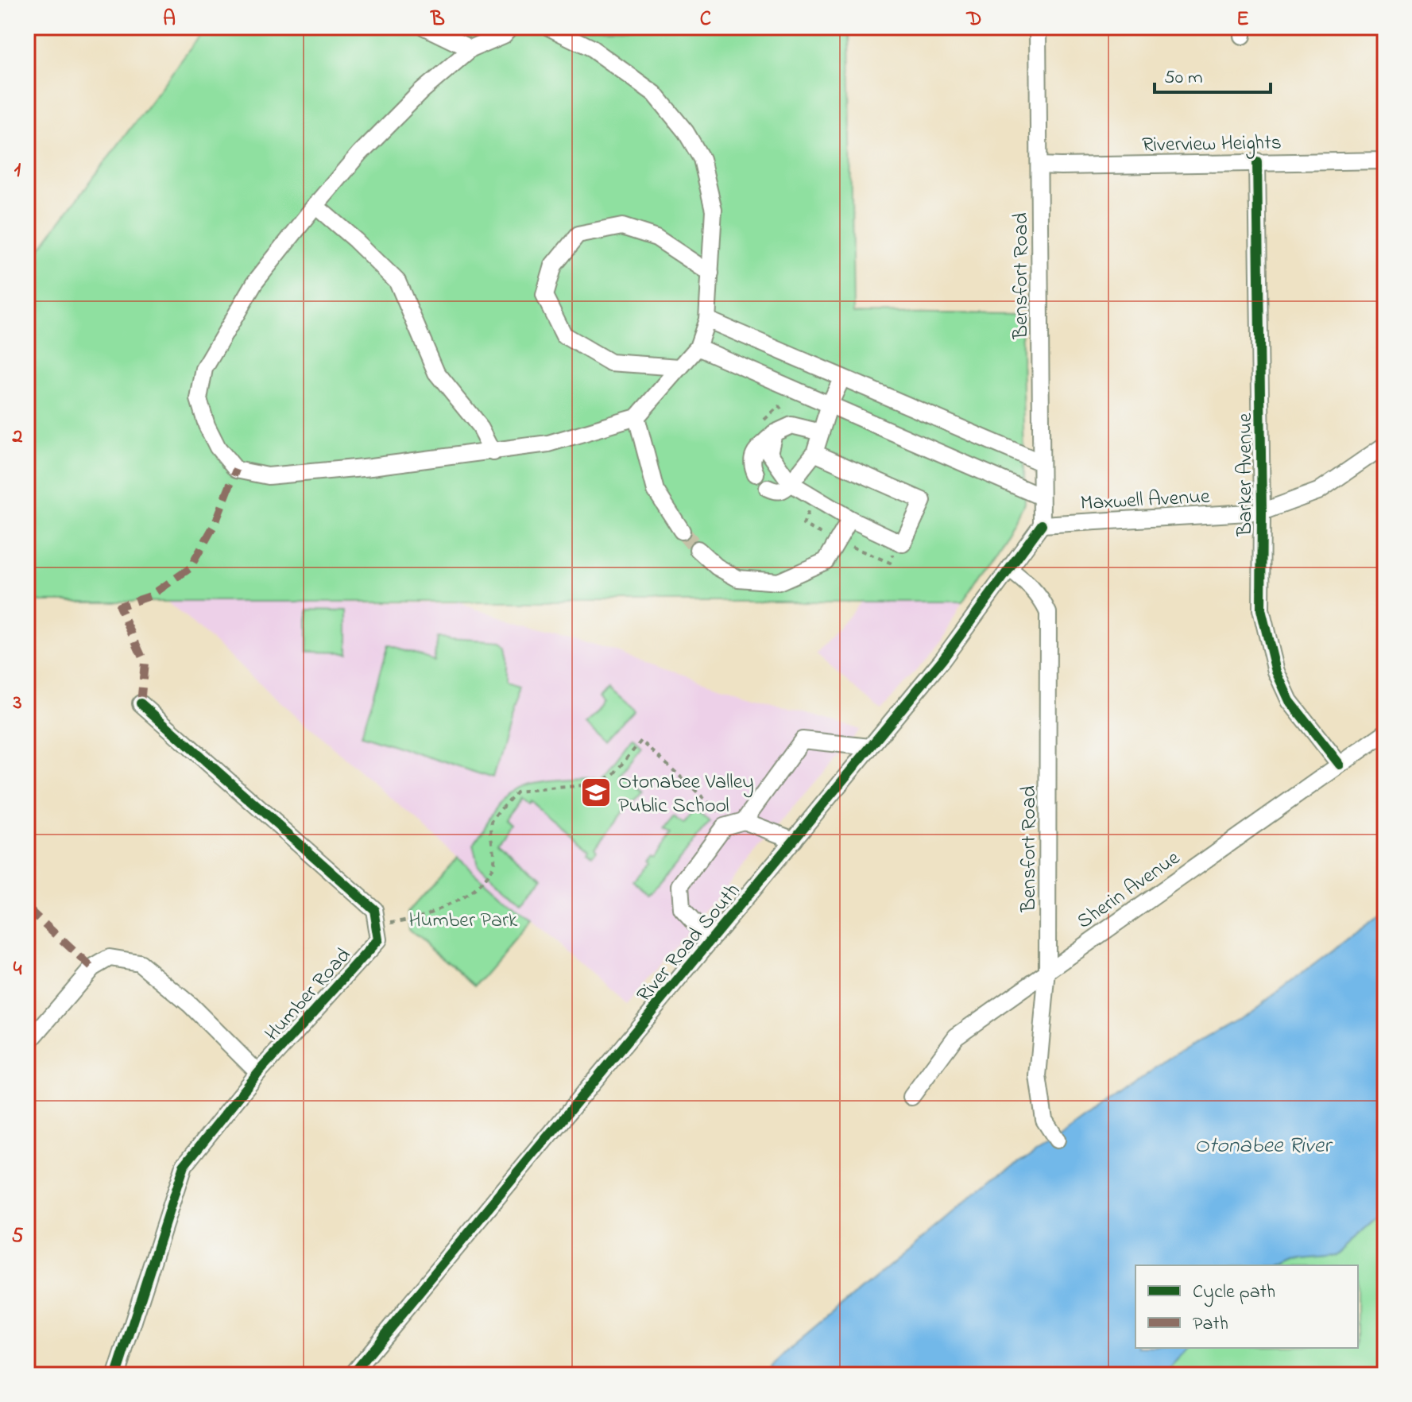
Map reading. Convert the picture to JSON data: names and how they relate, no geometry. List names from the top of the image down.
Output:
{
  "streets": {
    "street": [
      "Riverview Heights",
      "Bensfort Road",
      "Barker Avenue",
      "Maxwell Avenue",
      "Sherin Avenue",
      "River Road South",
      "Humber Road"
    ]
  },
  "crossings": [
    ["Riverview Heights", "Bensfort Road"],
    ["Riverview Heights", "Barker Avenue"],
    ["Bensfort Road", "Maxwell Avenue"],
    ["Bensfort Road", "Sherin Avenue"],
    ["Bensfort Road", "River Road South"],
    ["Barker Avenue", "Maxwell Avenue"],
    ["Barker Avenue", "Sherin Avenue"],
    ["Maxwell Avenue", "River Road South"]
  ],
  "water": ["Otonabee River"],
  "parks": ["Humber Park"],
  "places": {
    "school or university": ["Otonabee Valley Public School"]
  },
  "legend": ["Cycle path", "Path"],
  "scale_bar": "50 m",
  "grid": {
    "columns": [
      "A",
      "B",
      "C",
      "D",
      "E"
    ],
    "rows": [
      "1",
      "2",
      "3",
      "4",
      "5"
    ]
  }
}
